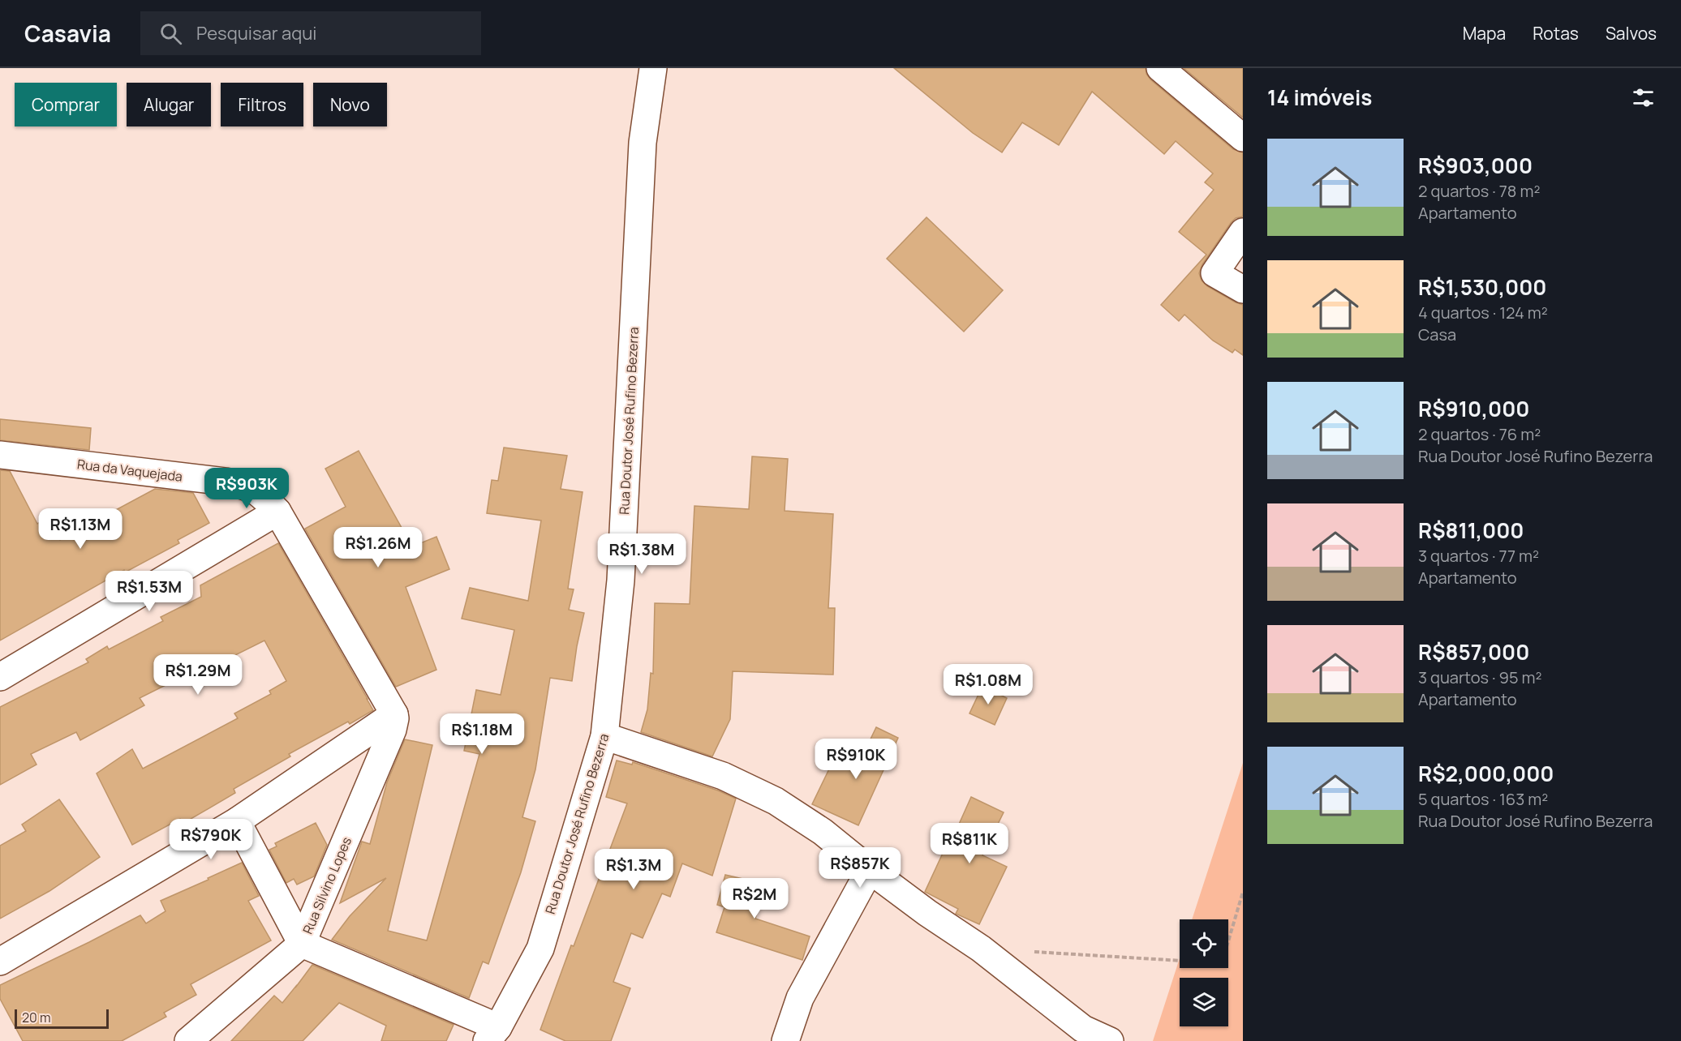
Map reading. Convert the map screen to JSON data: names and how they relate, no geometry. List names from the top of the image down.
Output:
{
  "streets": {
    "street": ["Rua Doutor José Rufino Bezerra", "Rua da Vaquejada", "Rua Silvino Lopes"]
  },
  "crossings": [
    ["Rua da Vaquejada", "Rua Silvino Lopes"]
  ],
  "scale_bar": "20 m",
  "page": {
    "header": "Casavia",
    "search": "Pesquisar aqui",
    "nav": ["Mapa", "Rotas", "Salvos"],
    "heading": "14 imóveis",
    "chip": [
      "Comprar",
      "Alugar",
      "Filtros",
      "Novo"
    ],
    "list": [
      {
        "name": "R$903,000",
        "note": "2 quartos · 78 m² · Apartamento"
      },
      {
        "name": "R$1,530,000",
        "note": "4 quartos · 124 m² · Casa"
      },
      {
        "name": "R$910,000",
        "note": "2 quartos · 76 m² · Rua Doutor José Rufino Bezerra"
      },
      {
        "name": "R$811,000",
        "note": "3 quartos · 77 m² · Apartamento"
      },
      {
        "name": "R$857,000",
        "note": "3 quartos · 95 m² · Apartamento"
      },
      {
        "name": "R$2,000,000",
        "note": "5 quartos · 163 m² · Rua Doutor José Rufino Bezerra"
      }
    ],
    "price": [
      "R$903K",
      "R$1.13M",
      "R$1.26M",
      "R$1.38M",
      "R$1.53M",
      "R$1.29M",
      "R$1.08M",
      "R$1.18M",
      "R$910K",
      "R$790K",
      "R$811K",
      "R$857K",
      "R$1.3M",
      "R$2M"
    ],
    "scale": "20 m"
  }
}
